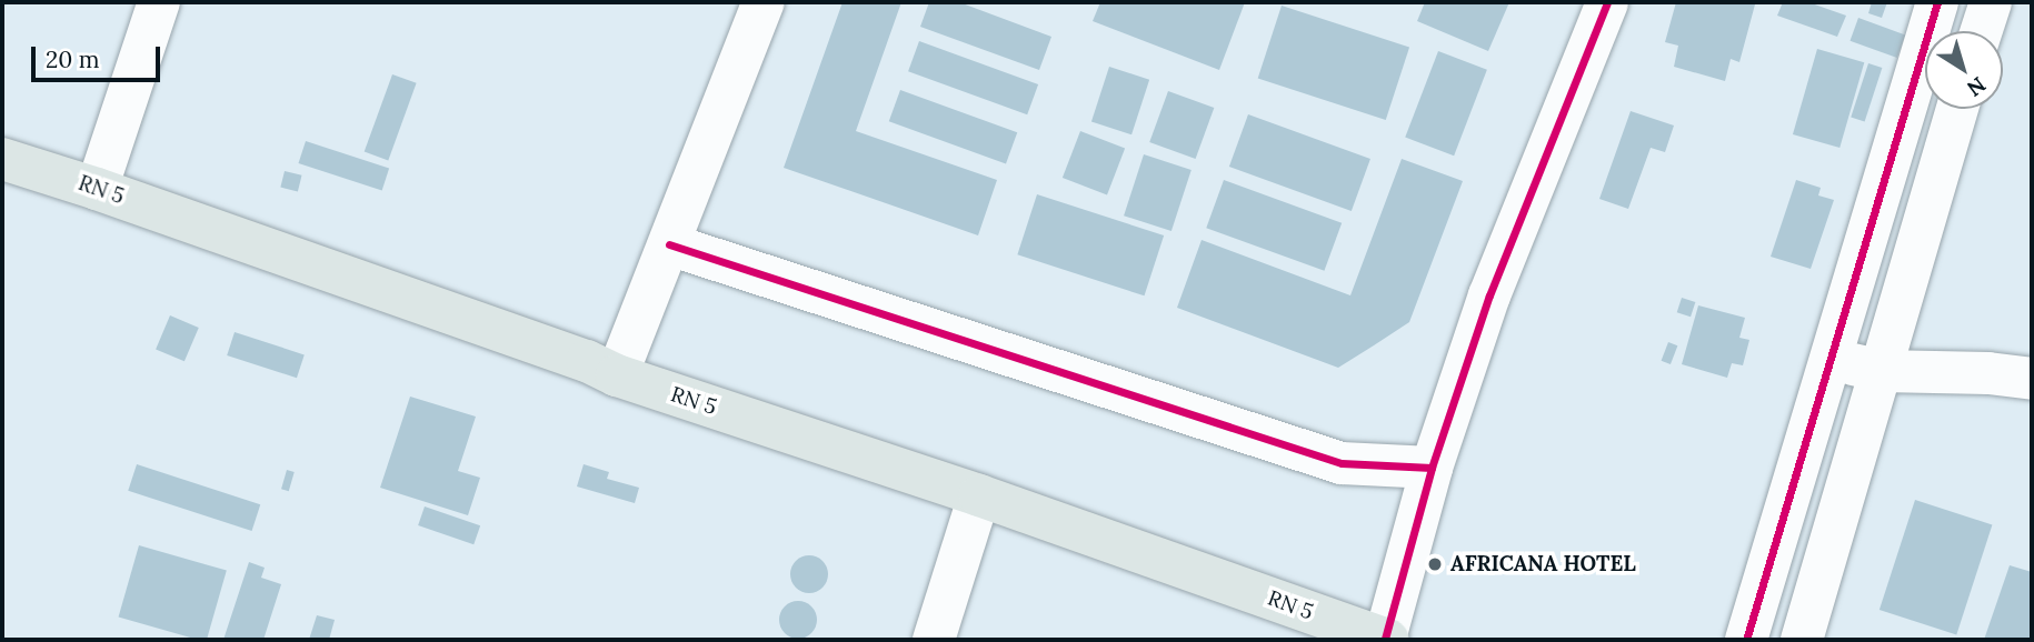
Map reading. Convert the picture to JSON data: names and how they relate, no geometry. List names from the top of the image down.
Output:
{
  "streets": {
    "main road": ["RN 5"]
  },
  "places": ["AFRICANA HOTEL"],
  "scale_bar": "20 m",
  "north": "bottom right"
}
